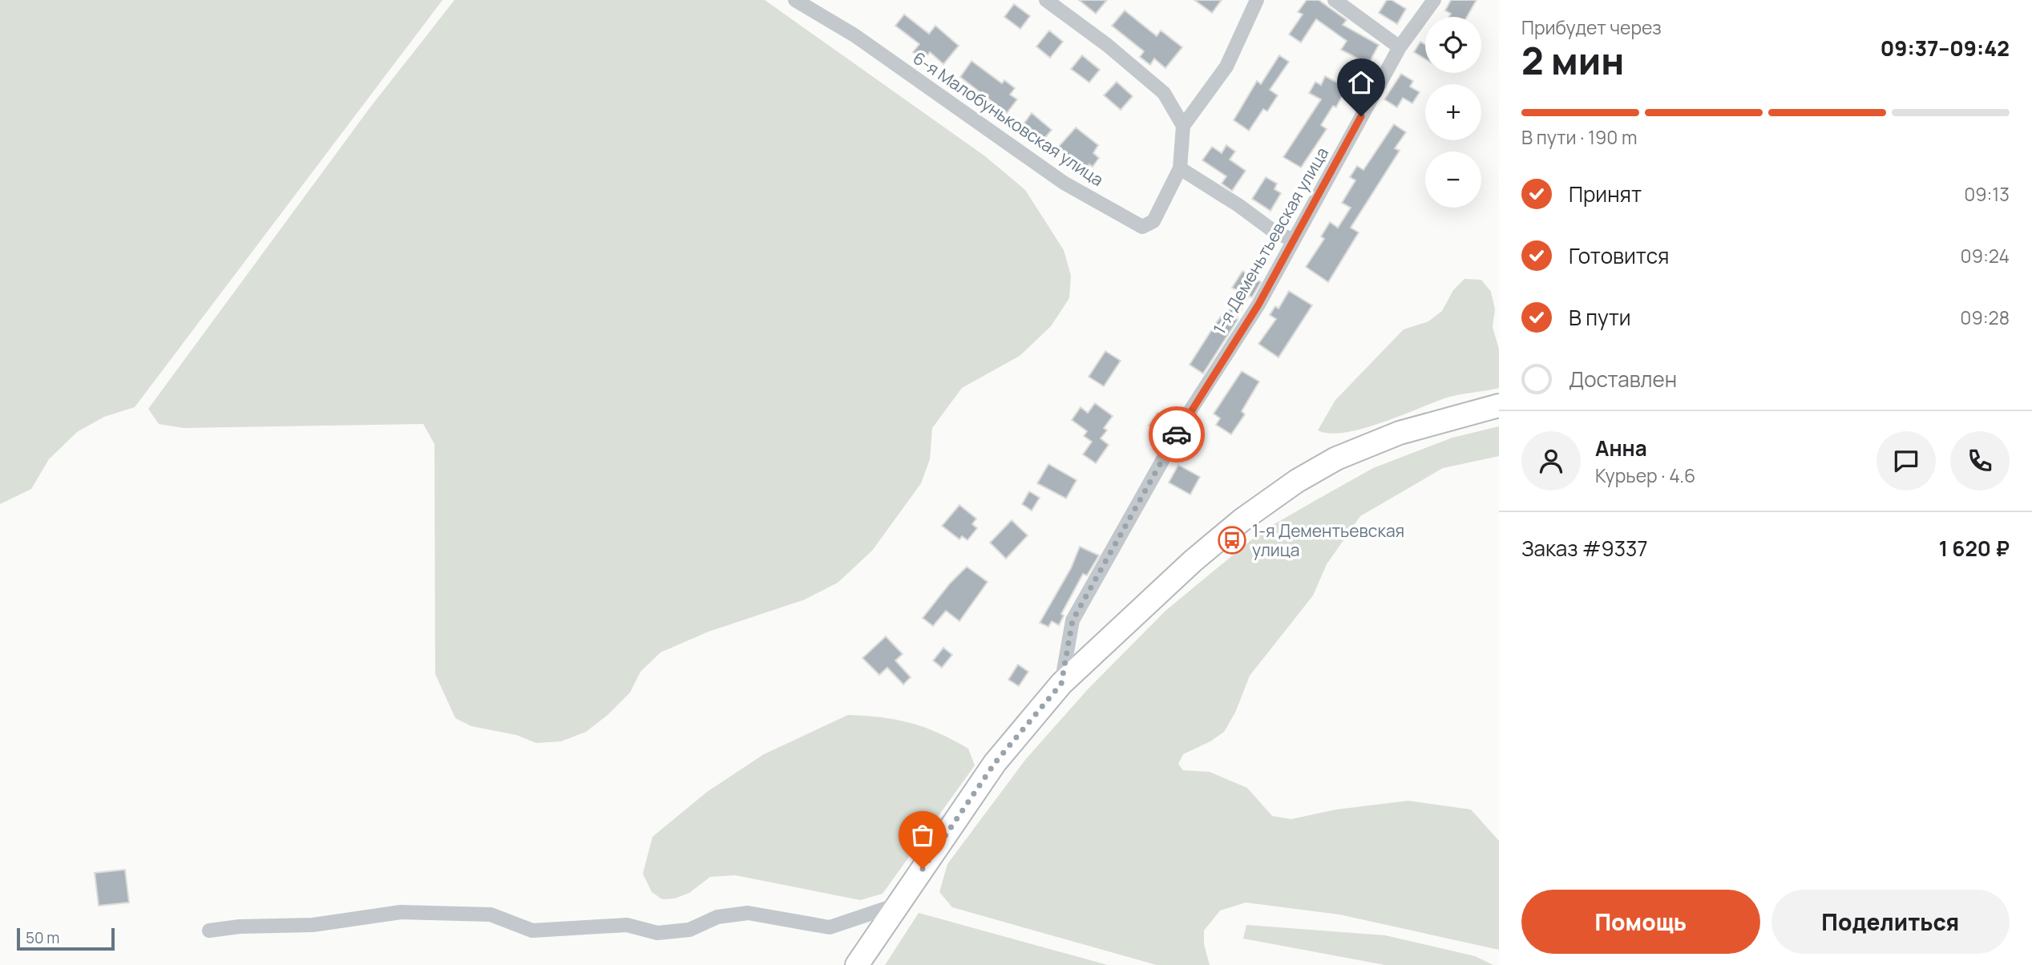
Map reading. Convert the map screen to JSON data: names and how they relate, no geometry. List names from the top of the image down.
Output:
{
  "streets": {
    "street": ["6-я Малобуньковская улица", "1-я Деменьтьевская улица"]
  },
  "places": {
    "bus stop": ["1-я Дементьевская улица"]
  },
  "scale_bar": "50 m",
  "page": {
    "heading": ["2 мин", "Прибудет через", "09:37–09:42"],
    "panel": [
      "Анна",
      "Курьер · 4.6",
      "Заказ #9337",
      "1 620 ₽"
    ],
    "map_buttons": ["+", "−"],
    "bar": "В пути · 190 m",
    "list": [
      ["Принят", "09:13"],
      ["Готовится", "09:24"],
      ["В пути", "09:28"],
      "Доставлен"
    ],
    "buttons": ["Помощь", "Поделиться"],
    "scale": "50 m"
  }
}
